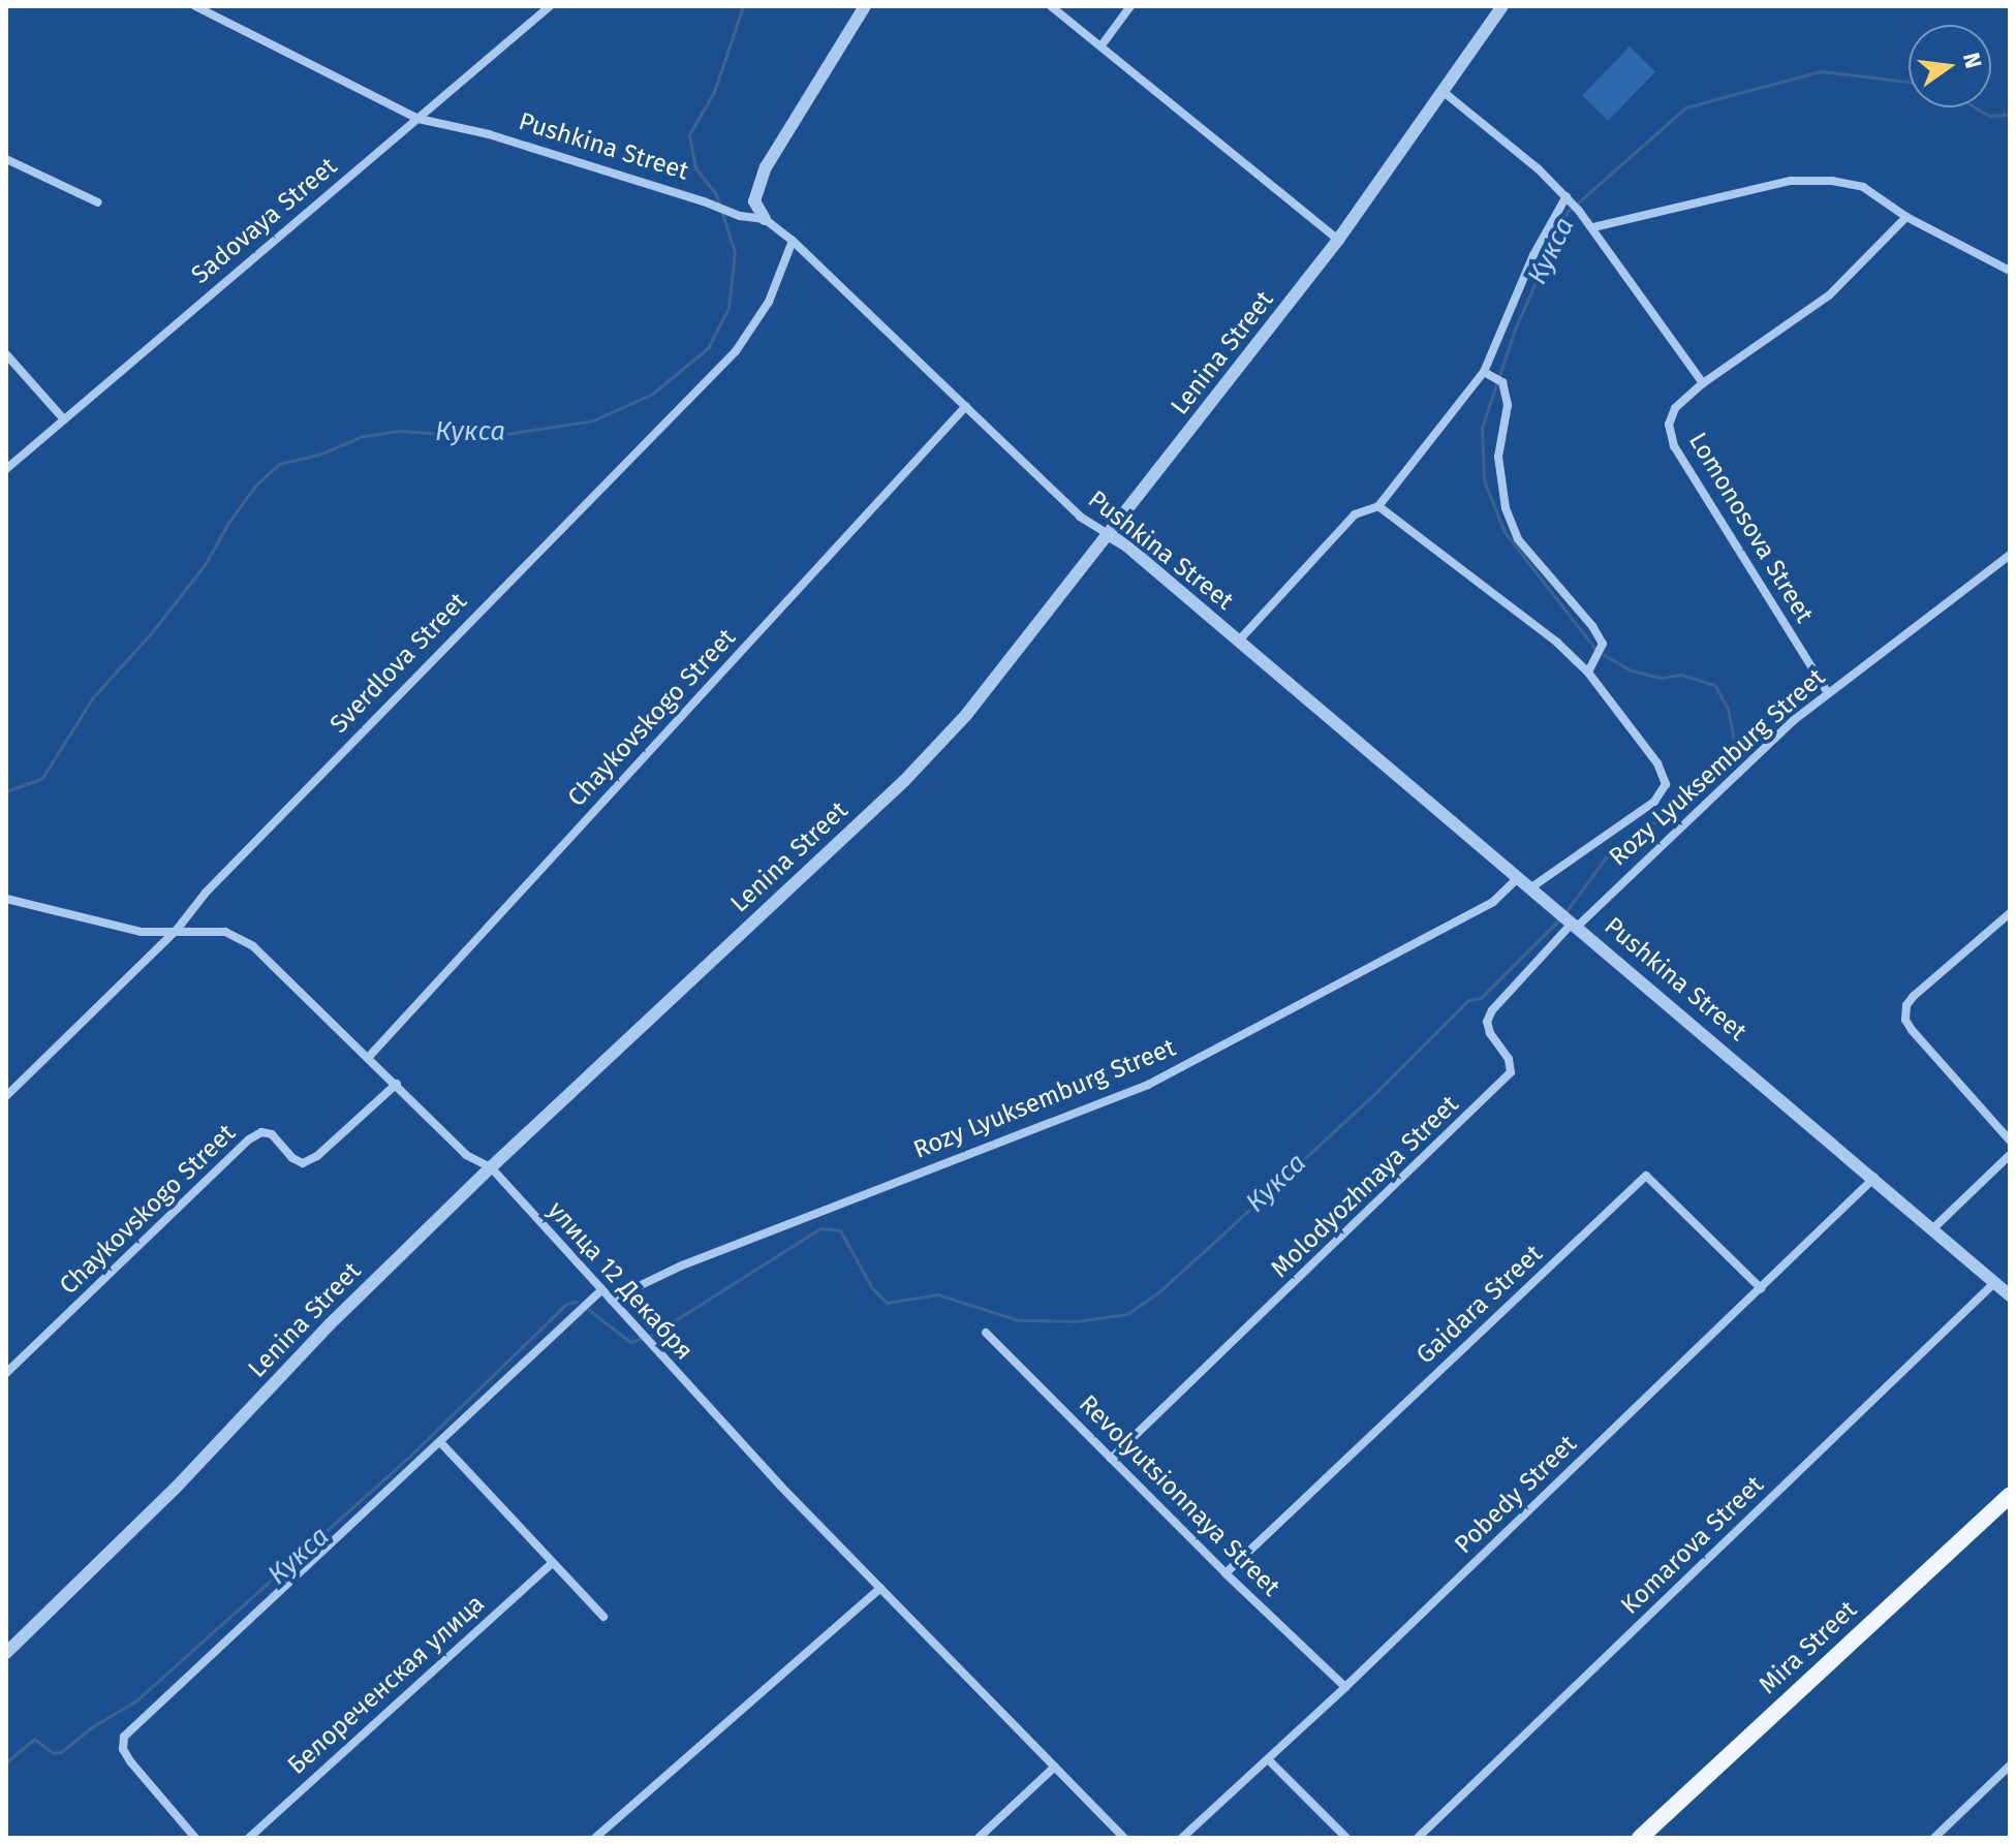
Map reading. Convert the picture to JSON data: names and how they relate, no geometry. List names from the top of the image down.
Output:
{
  "streets": {
    "main road": ["Mira Street"],
    "street": [
      "Pushkina Street",
      "Sadovaya Street",
      "Lenina Street",
      "Lomonosova Street",
      "Sverdlova Street",
      "Chaykovskogo Street",
      "Rozy Lyuksemburg Street",
      "Molodyozhnaya Street",
      "улица 12 Декабря",
      "Gaidara Street",
      "Pobedy Street",
      "Revolyutsionnaya Street",
      "Komarova Street",
      "Белореченская улица"
    ]
  },
  "crossings": [
    ["Pushkina Street", "Sadovaya Street"],
    ["Pushkina Street", "Lenina Street"],
    ["Pushkina Street", "Sverdlova Street"],
    ["Pushkina Street", "Chaykovskogo Street"],
    ["Pushkina Street", "Rozy Lyuksemburg Street"],
    ["Pushkina Street", "Molodyozhnaya Street"],
    ["Pushkina Street", "Pobedy Street"],
    ["Pushkina Street", "Komarova Street"],
    ["Lenina Street", "улица 12 Декабря"],
    ["Lomonosova Street", "Rozy Lyuksemburg Street"],
    ["Sverdlova Street", "улица 12 Декабря"],
    ["Chaykovskogo Street", "улица 12 Декабря"],
    ["Rozy Lyuksemburg Street", "Molodyozhnaya Street"],
    ["Rozy Lyuksemburg Street", "улица 12 Декабря"],
    ["Molodyozhnaya Street", "Revolyutsionnaya Street"],
    ["Gaidara Street", "Pobedy Street"],
    ["Gaidara Street", "Revolyutsionnaya Street"],
    ["Pobedy Street", "Revolyutsionnaya Street"]
  ],
  "water": ["Кукса"],
  "north": "right"
}
